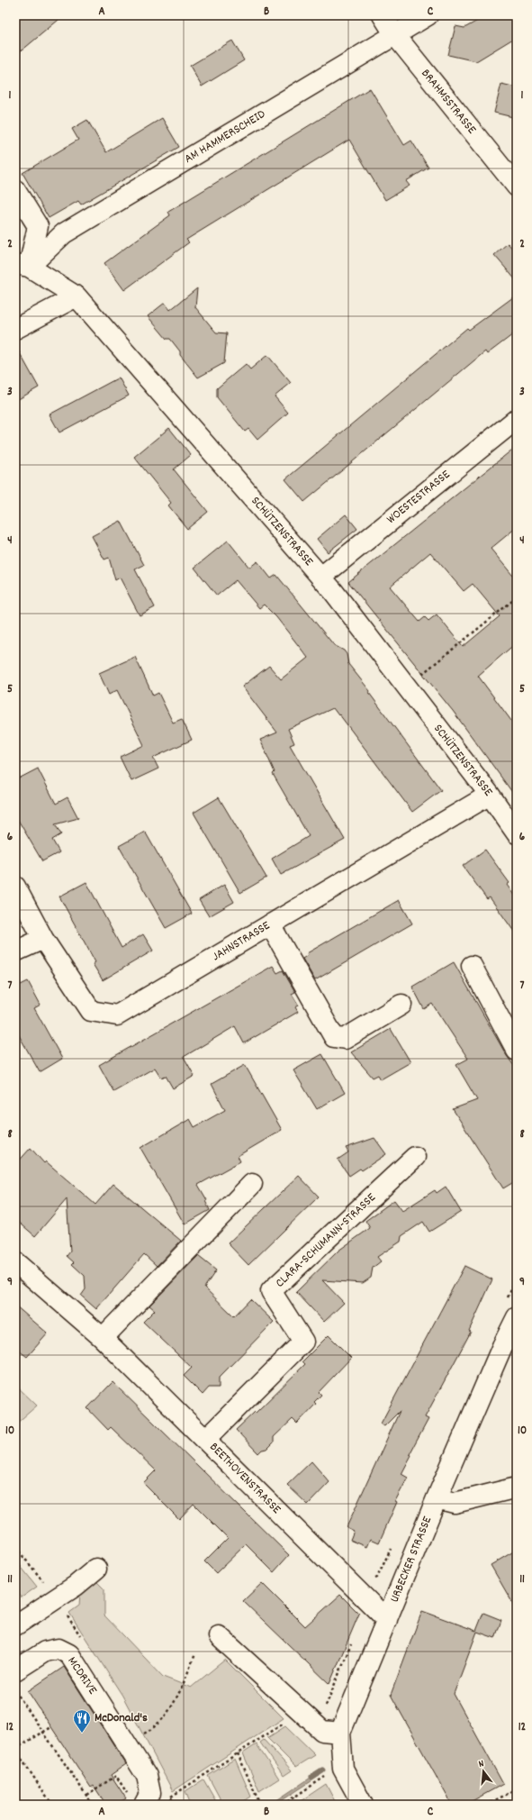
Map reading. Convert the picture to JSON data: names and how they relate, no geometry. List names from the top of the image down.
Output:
{
  "streets": {
    "street": [
      "BRAHMSSTRASSE",
      "AM HAMMERSCHEID",
      "WOESTESTRASSE",
      "SCHÜTZENSTRASSE",
      "JAHNSTRASSE",
      "CLARA-SCHUMANN-STRASSE",
      "BEETHOVENSTRASSE",
      "URBECKER STRASSE",
      "MCDRIVE"
    ]
  },
  "crossings": [
    ["BRAHMSSTRASSE", "AM HAMMERSCHEID"],
    ["AM HAMMERSCHEID", "SCHÜTZENSTRASSE"],
    ["WOESTESTRASSE", "SCHÜTZENSTRASSE"],
    ["SCHÜTZENSTRASSE", "JAHNSTRASSE"],
    ["CLARA-SCHUMANN-STRASSE", "BEETHOVENSTRASSE"],
    ["BEETHOVENSTRASSE", "URBECKER STRASSE"]
  ],
  "places": {
    "restaurant": ["McDonald's"]
  },
  "north": "top",
  "grid": {
    "columns": ["A", "B", "C"],
    "rows": [
      "1",
      "2",
      "3",
      "4",
      "5",
      "6",
      "7",
      "8",
      "9",
      "10",
      "11",
      "12"
    ]
  }
}
